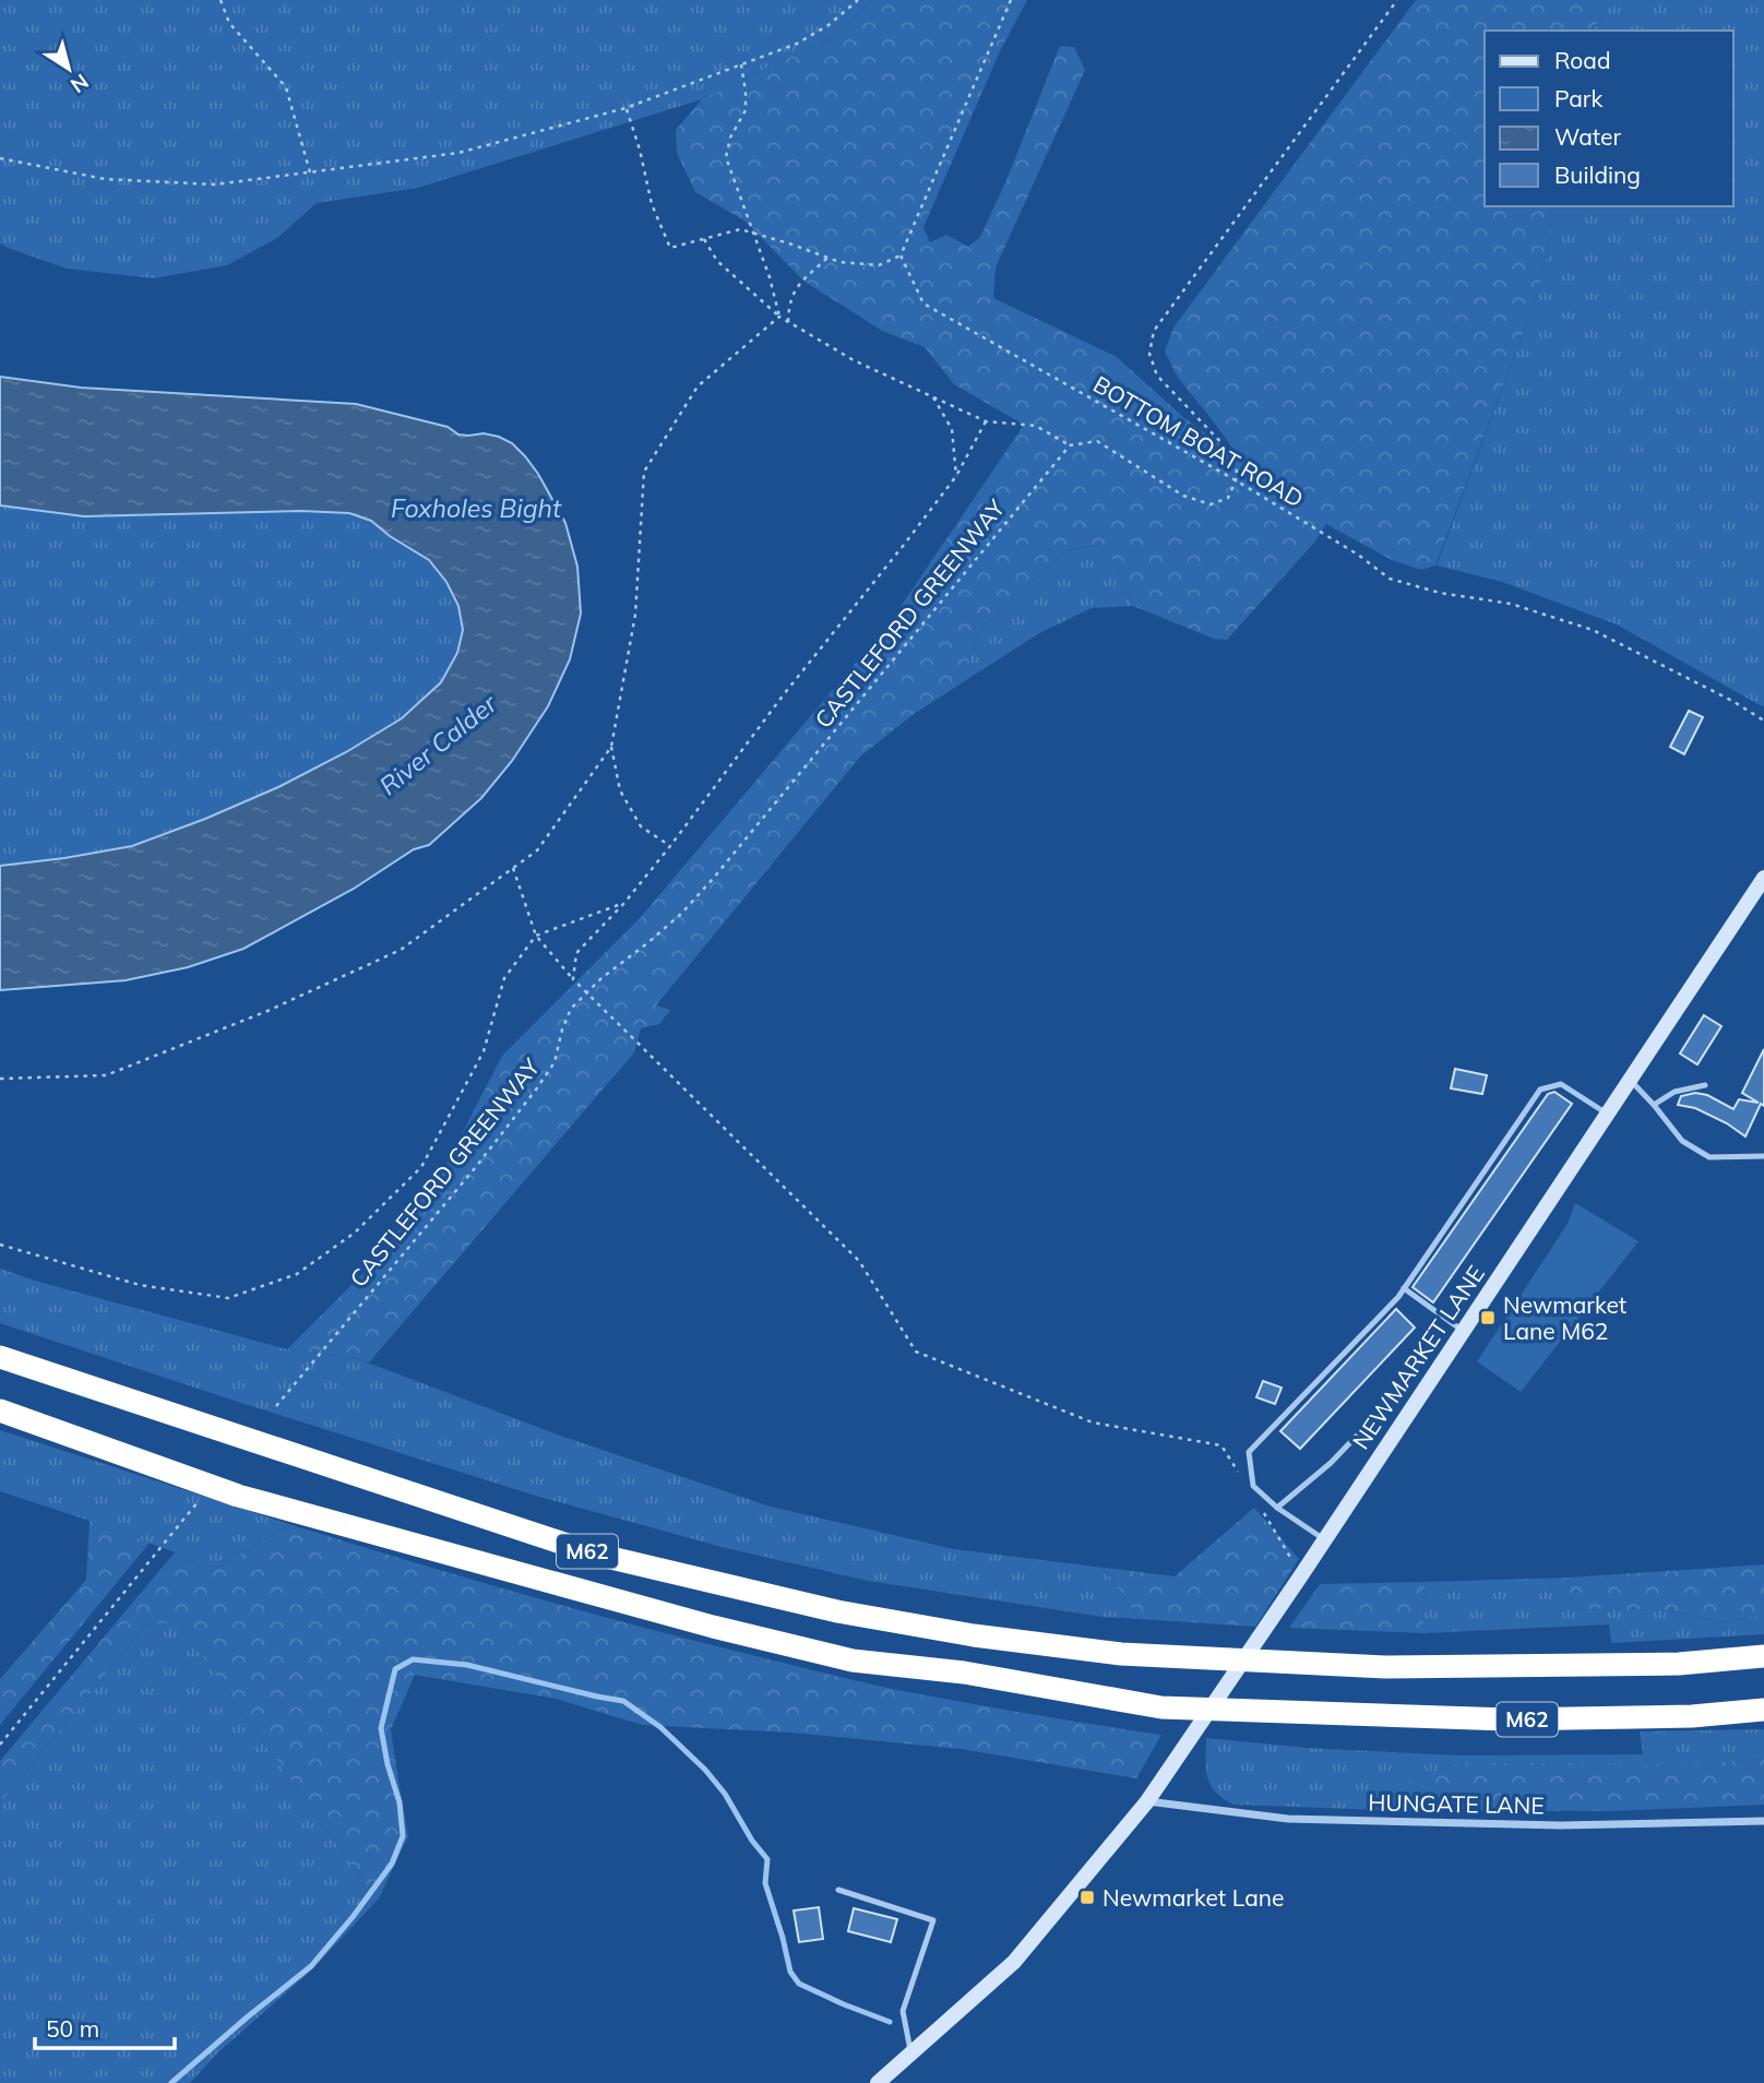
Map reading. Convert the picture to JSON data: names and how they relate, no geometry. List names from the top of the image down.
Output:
{
  "streets": {
    "highway": ["M62"],
    "main road": ["NEWMARKET LANE"],
    "street": ["HUNGATE LANE"],
    "path": ["BOTTOM BOAT ROAD", "CASTLEFORD GREENWAY"]
  },
  "crossings": [
    ["NEWMARKET LANE", "HUNGATE LANE"]
  ],
  "water": ["Foxholes Bight", "River Calder"],
  "places": {
    "transit": ["Newmarket Lane M62", "Newmarket Lane"]
  },
  "legend": [
    "Road",
    "Park",
    "Water",
    "Building"
  ],
  "scale_bar": "50 m",
  "north": "bottom right"
}
